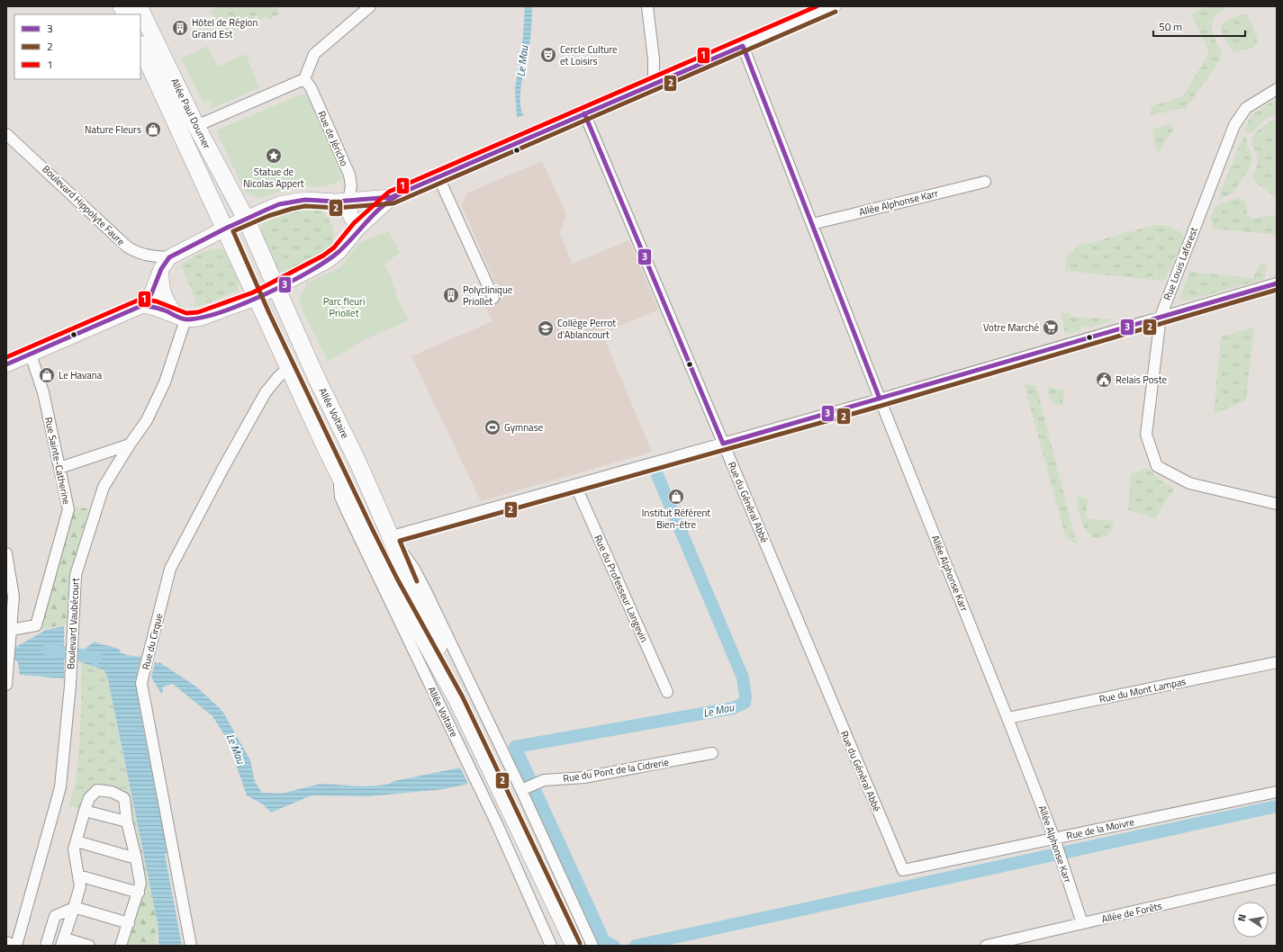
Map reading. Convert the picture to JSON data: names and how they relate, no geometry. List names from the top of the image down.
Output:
{
  "streets": {
    "main road": ["Allée Paul Doumer", "Allée Voltaire"],
    "street": [
      "Rue de Jéricho",
      "Allée Alphonse Karr",
      "Boulevard Hippolyte Faure",
      "Rue Louis Laforest",
      "Rue Sainte-Catherine",
      "Rue du Général Abbé",
      "Rue du Professeur Langevin",
      "Boulevard Vaubécourt",
      "Rue du Cirque",
      "Rue du Mont Lampas",
      "Rue du Pont de la Cidrerie",
      "Rue de la Moivre",
      "Allée de Forêts"
    ]
  },
  "crossings": [
    ["Allée Paul Doumer", "Allée Voltaire"],
    ["Allée Alphonse Karr", "Rue du Mont Lampas"],
    ["Allée Alphonse Karr", "Rue de la Moivre"],
    ["Allée Alphonse Karr", "Allée de Forêts"],
    ["Allée Voltaire", "Rue du Cirque"],
    ["Allée Voltaire", "Rue du Pont de la Cidrerie"],
    ["Rue du Général Abbé", "Rue de la Moivre"]
  ],
  "water": ["Le Mau"],
  "parks": ["Parc fleuri Priollet"],
  "places": {
    "building": ["Hôtel de Région Grand Est", "Polyclinique Priollet"],
    "theatre": ["Cercle Culture et Loisirs"],
    "shop": ["Nature Fleurs", "Le Havana", "Institut Référent Bien-être"],
    "place": ["Statue de Nicolas Appert"],
    "supermarket": ["Votre Marché"],
    "school or university": ["Collège Perrot d'Ablancourt"],
    "public building": ["Relais Poste"],
    "sports": ["Gymnase"]
  },
  "lines": ["transit line 1", "transit line 2", "transit line 3"],
  "legend": ["3", "2", "1"],
  "scale_bar": "50 m",
  "north": "left"
}
